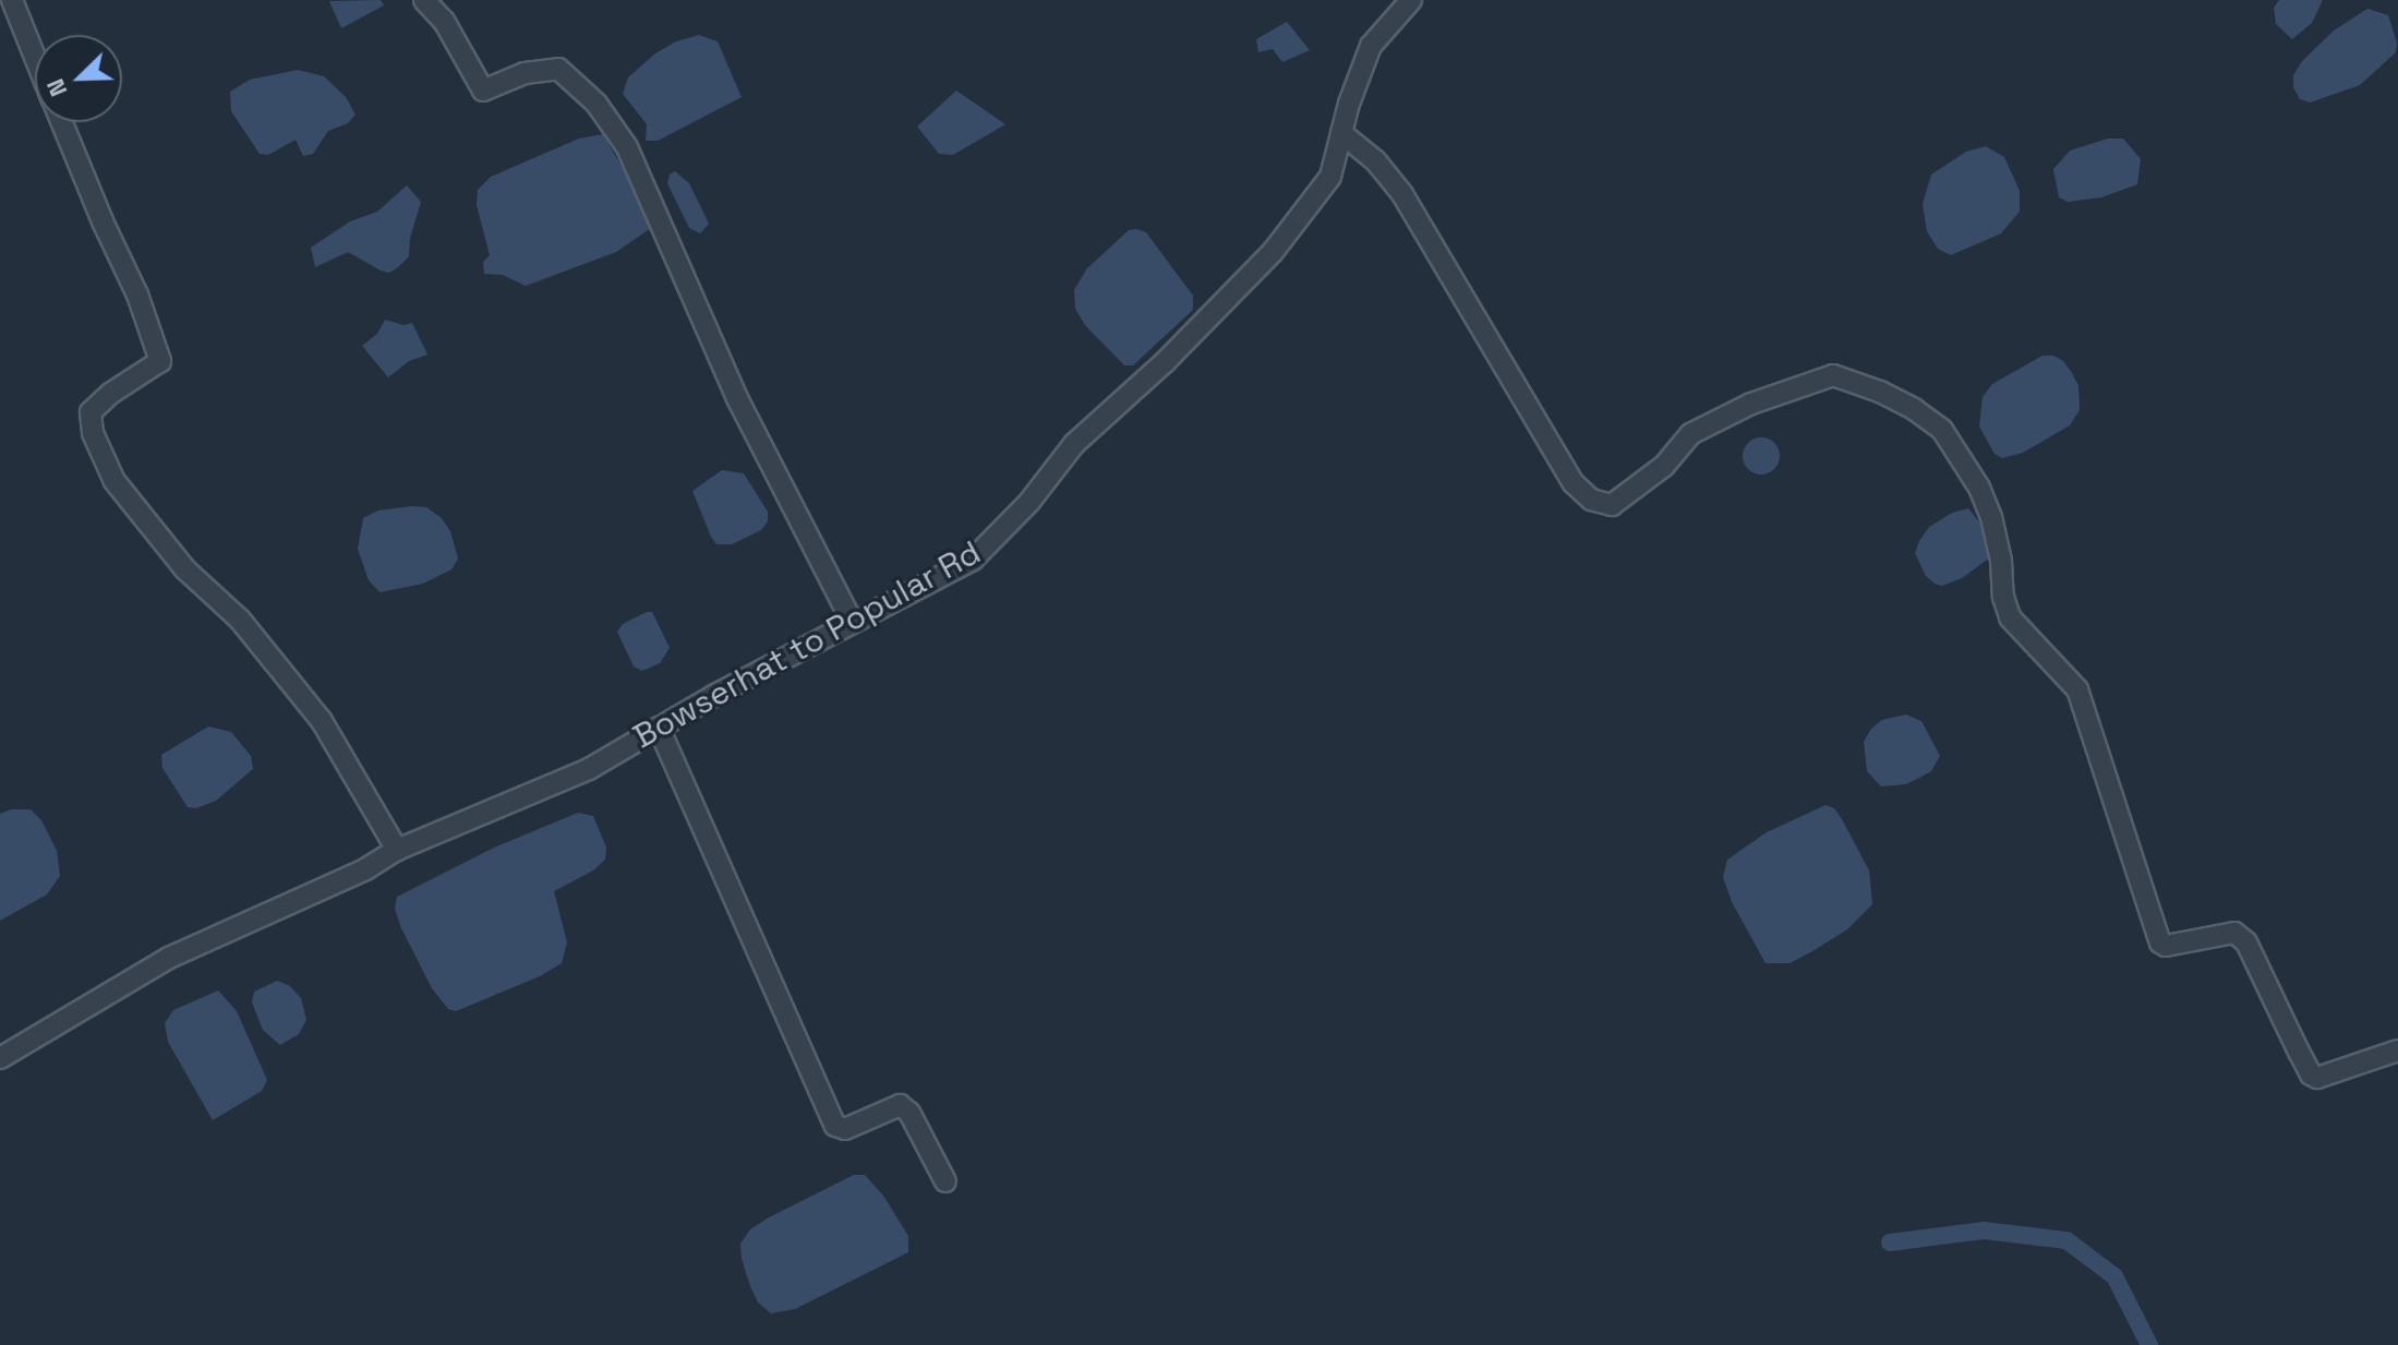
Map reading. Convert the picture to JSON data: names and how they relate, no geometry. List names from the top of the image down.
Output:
{
  "streets": {
    "street": ["Bowserhat to Popular Rd"]
  },
  "north": "bottom left"
}
